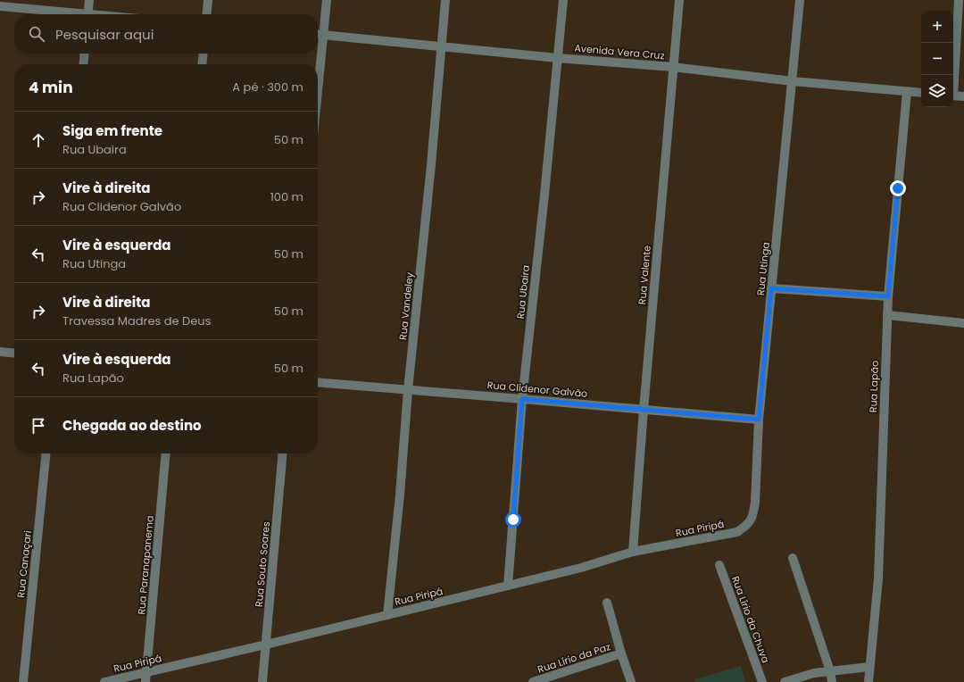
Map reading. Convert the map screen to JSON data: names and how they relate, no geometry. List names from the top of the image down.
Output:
{
  "streets": {
    "street": [
      "Avenida Vera Cruz",
      "Rua Utinga",
      "Rua Valente",
      "Rua Ubaira",
      "Rua Vandeley",
      "Rua Lapão",
      "Rua Clidenor Galvão",
      "Rua Piripá",
      "Rua Canaçari",
      "Rua Souto Soares",
      "Rua Paranapanema",
      "Rua Lírio da Chuva",
      "Rua Lírio da Paz"
    ]
  },
  "crossings": [
    ["Avenida Vera Cruz", "Rua Utinga"],
    ["Avenida Vera Cruz", "Rua Valente"],
    ["Avenida Vera Cruz", "Rua Ubaira"],
    ["Avenida Vera Cruz", "Rua Vandeley"],
    ["Avenida Vera Cruz", "Rua Lapão"],
    ["Rua Utinga", "Rua Clidenor Galvão"],
    ["Rua Utinga", "Rua Piripá"],
    ["Rua Valente", "Rua Clidenor Galvão"],
    ["Rua Valente", "Rua Piripá"],
    ["Rua Ubaira", "Rua Clidenor Galvão"],
    ["Rua Ubaira", "Rua Piripá"],
    ["Rua Vandeley", "Rua Clidenor Galvão"],
    ["Rua Vandeley", "Rua Piripá"],
    ["Rua Piripá", "Rua Souto Soares"],
    ["Rua Piripá", "Rua Paranapanema"]
  ],
  "page": {
    "map_buttons": ["+", "−"],
    "search": "Pesquisar aqui",
    "heading": ["4 min", "A pé · 300 m"],
    "list": [
      ["Siga em frente", "Rua Ubaira", "50 m"],
      ["Vire à direita", "Rua Clidenor Galvão", "100 m"],
      ["Vire à esquerda", "Rua Utinga", "50 m"],
      ["Vire à direita", "Travessa Madres de Deus", "50 m"],
      ["Vire à esquerda", "Rua Lapão", "50 m"],
      "Chegada ao destino"
    ]
  }
}
